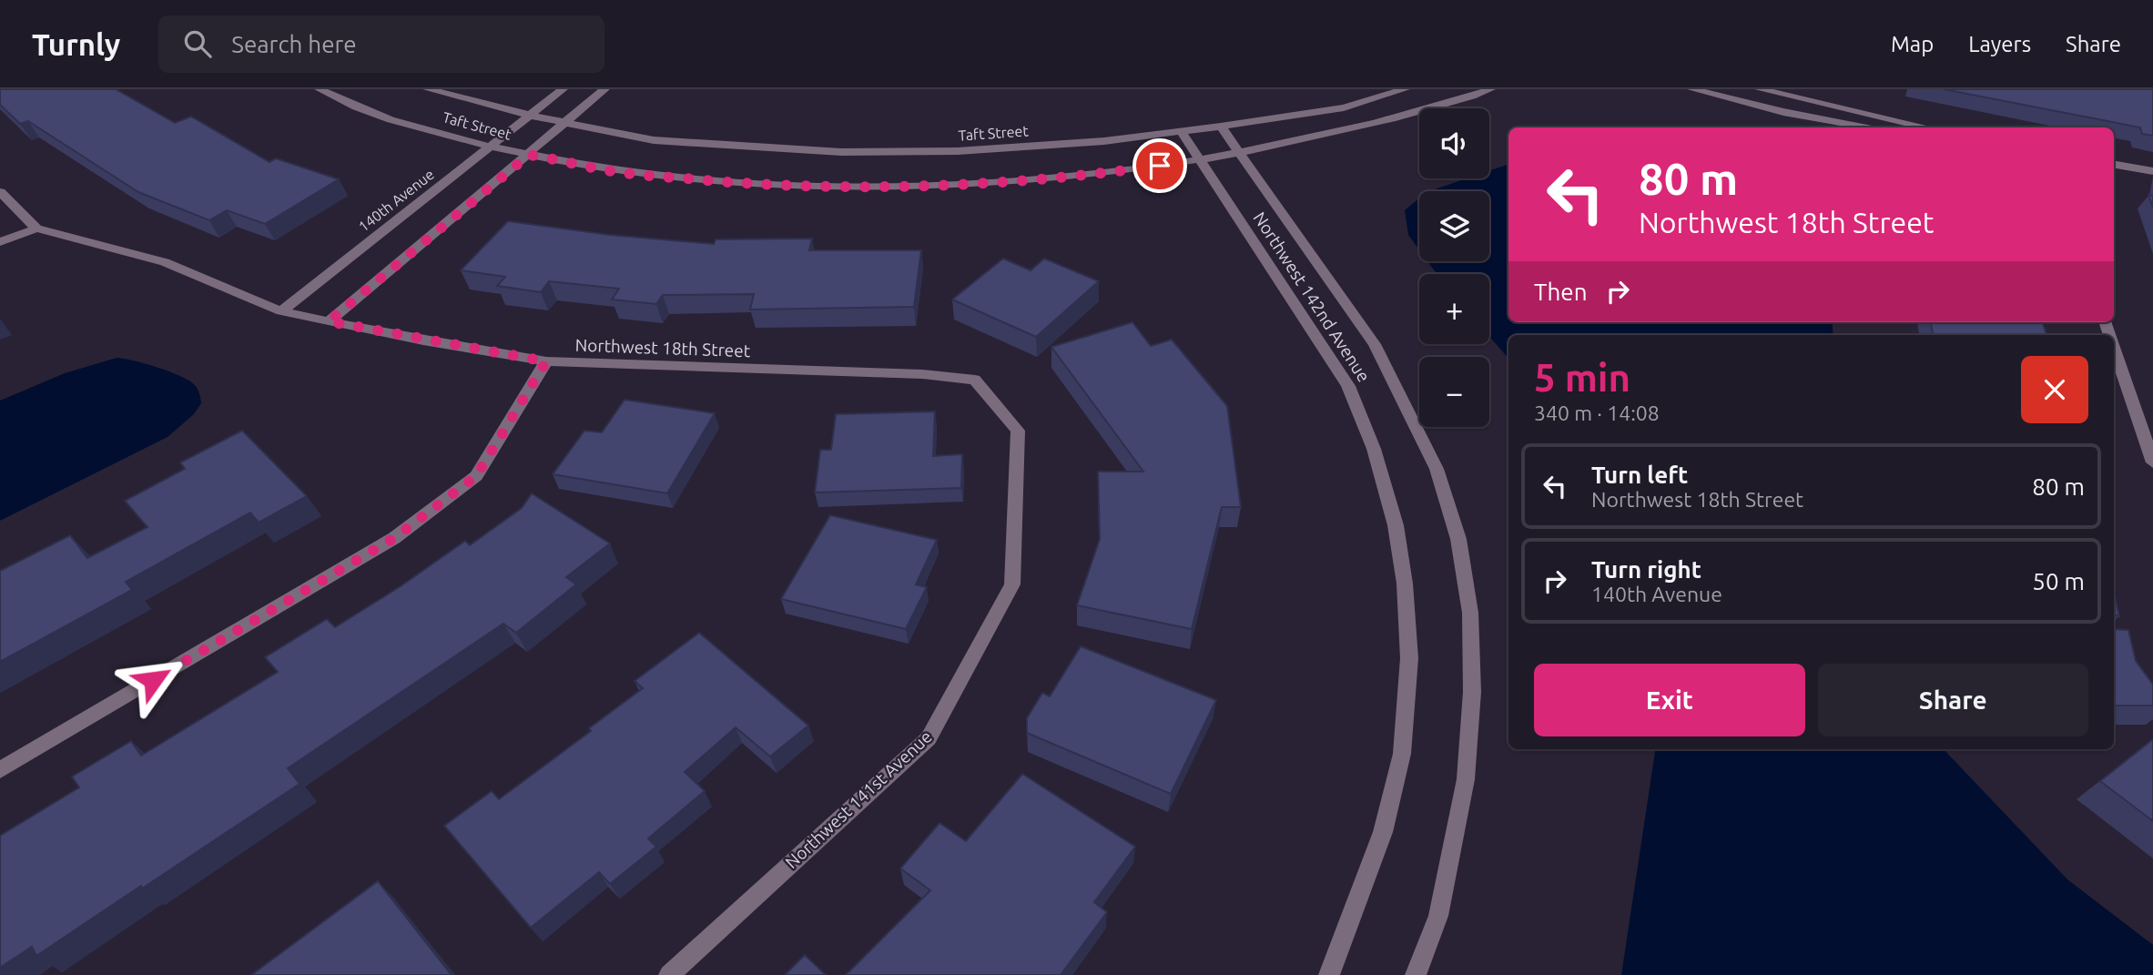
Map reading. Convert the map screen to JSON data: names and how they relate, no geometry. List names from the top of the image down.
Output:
{
  "streets": {
    "street": [
      "Taft Street",
      "140th Avenue",
      "Northwest 142nd Avenue",
      "Northwest 18th Street",
      "Northwest 141st Avenue"
    ]
  },
  "crossings": [
    ["Taft Street", "140th Avenue"],
    ["Taft Street", "Northwest 142nd Avenue"],
    ["140th Avenue", "Northwest 18th Street"],
    ["Northwest 18th Street", "Northwest 141st Avenue"]
  ],
  "page": {
    "header": "Turnly",
    "search": "Search here",
    "nav": ["Map", "Layers", "Share"],
    "map_buttons": ["+", "−"],
    "turn": ["80 m", "Northwest 18th Street"],
    "then": "Then",
    "heading": ["5 min", "340 m · 14:08"],
    "list": [
      {
        "name": "Turn left",
        "note": "Northwest 18th Street",
        "value": "80 m"
      },
      {
        "name": "Turn right",
        "note": "140th Avenue",
        "value": "50 m"
      }
    ],
    "buttons": ["Exit", "Share"]
  }
}
